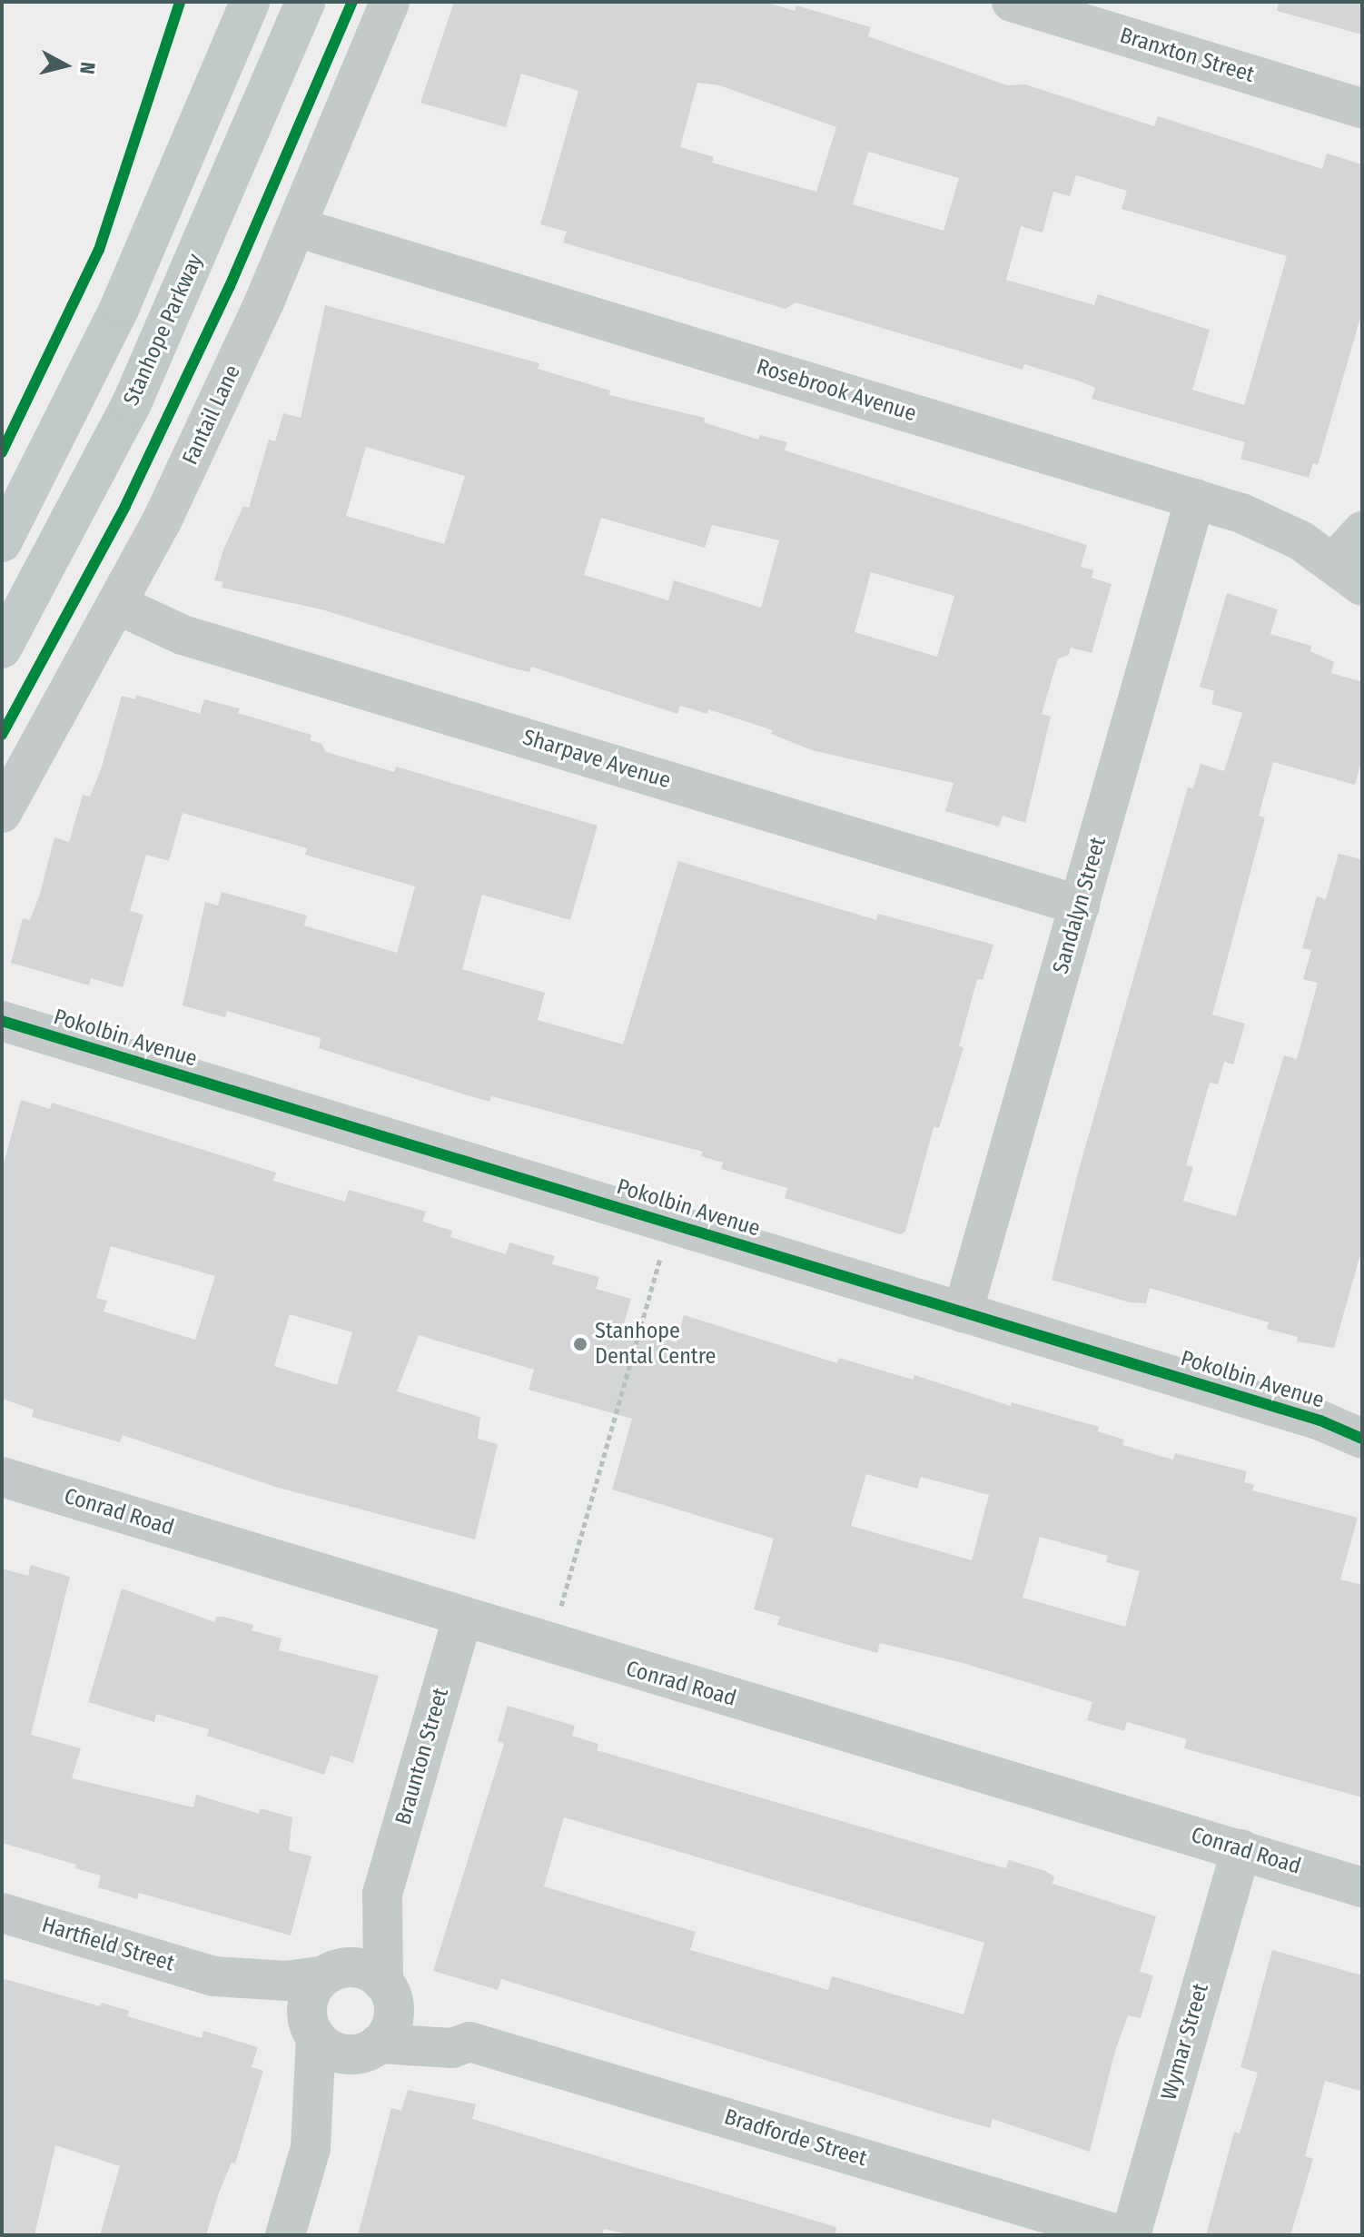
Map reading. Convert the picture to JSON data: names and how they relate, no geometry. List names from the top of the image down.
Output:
{
  "streets": {
    "main road": ["Stanhope Parkway"],
    "street": [
      "Branxton Street",
      "Rosebrook Avenue",
      "Fantail Lane",
      "Sharpave Avenue",
      "Sandalyn Street",
      "Pokolbin Avenue",
      "Conrad Road",
      "Braunton Street",
      "Hartfield Street",
      "Wymar Street",
      "Bradforde Street"
    ]
  },
  "crossings": [
    ["Rosebrook Avenue", "Fantail Lane"],
    ["Rosebrook Avenue", "Sandalyn Street"],
    ["Fantail Lane", "Sharpave Avenue"],
    ["Sharpave Avenue", "Sandalyn Street"],
    ["Sandalyn Street", "Pokolbin Avenue"],
    ["Conrad Road", "Braunton Street"],
    ["Conrad Road", "Wymar Street"],
    ["Braunton Street", "Hartfield Street"],
    ["Braunton Street", "Bradforde Street"],
    ["Hartfield Street", "Bradforde Street"]
  ],
  "places": ["Stanhope Dental Centre"],
  "north": "right"
}
